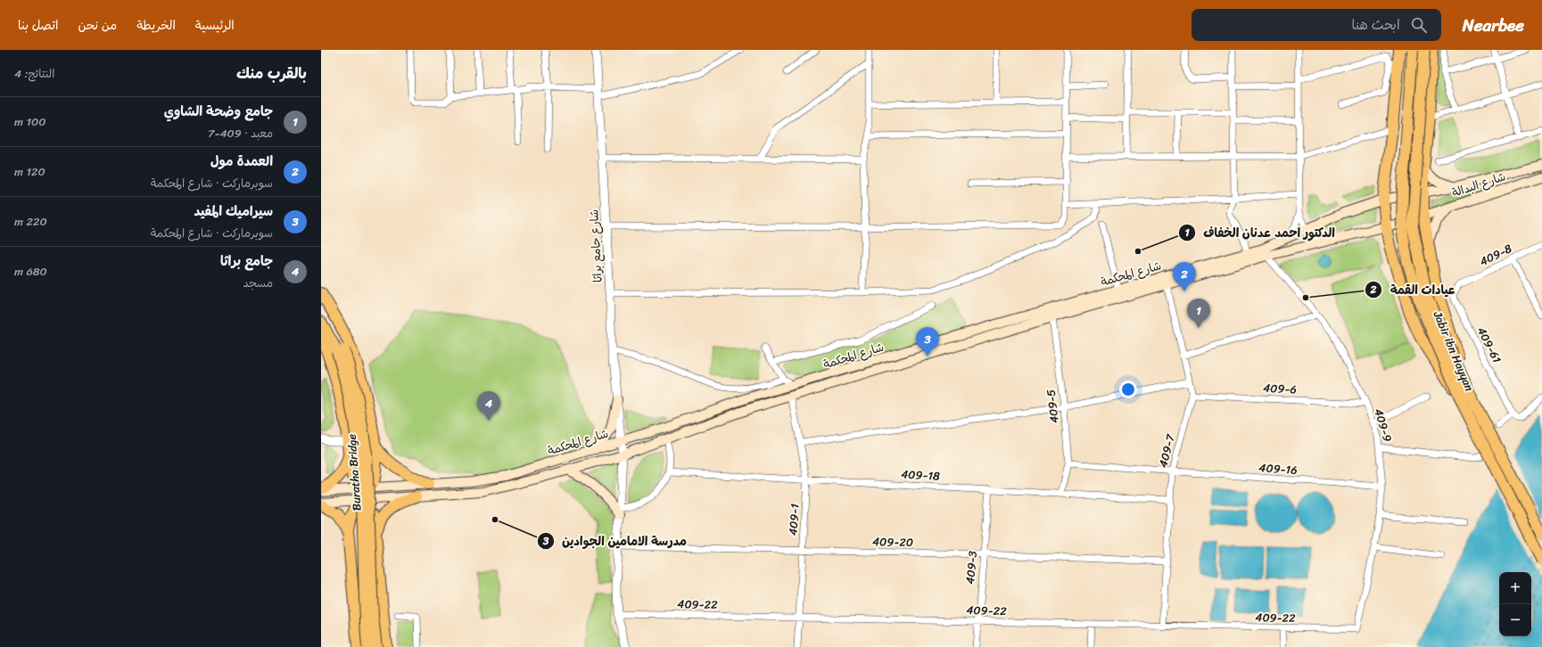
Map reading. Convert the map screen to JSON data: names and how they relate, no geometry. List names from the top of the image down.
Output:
{
  "streets": {
    "main road": [
      "شارع البدالة",
      "شارع المحكمة",
      "Jabir ibn Hayyan",
      "Buratha Bridge"
    ],
    "street": [
      "شارع جامع براثا",
      "409-8",
      "409-61",
      "409-6",
      "409-5",
      "409-9",
      "409-7",
      "409-16",
      "409-18",
      "409-1",
      "409-20",
      "409-3",
      "409-22"
    ]
  },
  "crossings": [
    ["شارع جامع براثا", "شارع المحكمة"],
    ["شارع جامع براثا", "409-20"],
    ["شارع جامع براثا", "409-22"],
    ["409-8", "409-61"],
    ["شارع المحكمة", "409-5"],
    ["شارع المحكمة", "409-9"],
    ["شارع المحكمة", "409-7"],
    ["شارع المحكمة", "409-1"],
    ["409-6", "409-9"],
    ["409-6", "409-7"],
    ["409-5", "409-16"],
    ["409-5", "409-18"],
    ["409-9", "409-16"],
    ["409-9", "409-22"],
    ["409-7", "409-16"],
    ["409-7", "409-18"],
    ["409-7", "409-20"],
    ["409-7", "409-22"],
    ["409-18", "409-1"],
    ["409-18", "409-3"],
    ["409-1", "409-20"],
    ["409-1", "409-22"],
    ["409-20", "409-3"],
    ["409-3", "409-22"]
  ],
  "places": ["الدكتور احمد عدنان الخفاف", "عيادات القمة", "مدرسة الامامين الجوادين"],
  "page": {
    "header": "Nearbee",
    "search": "ابحث هنا",
    "nav": [
      "الرئيسية",
      "الخريطة",
      "من نحن",
      "اتصل بنا"
    ],
    "heading": ["بالقرب منك", "النتائج: 4"],
    "list": [
      {
        "mark": "1",
        "name": "جامع وضحة الشاوي",
        "note": "معبد · 409-7",
        "value": "100 m"
      },
      {
        "mark": "2",
        "name": "العمدة مول",
        "note": "سوبرماركت · شارع المحكمة",
        "value": "120 m"
      },
      {
        "mark": "3",
        "name": "سيراميك المفيد",
        "note": "سوبرماركت · شارع المحكمة",
        "value": "220 m"
      },
      {
        "mark": "4",
        "name": "جامع براثا",
        "note": "مسجد",
        "value": "680 m"
      }
    ],
    "pins": [
      "2",
      "1",
      "3",
      "4"
    ],
    "map_buttons": ["+", "−"]
  }
}
